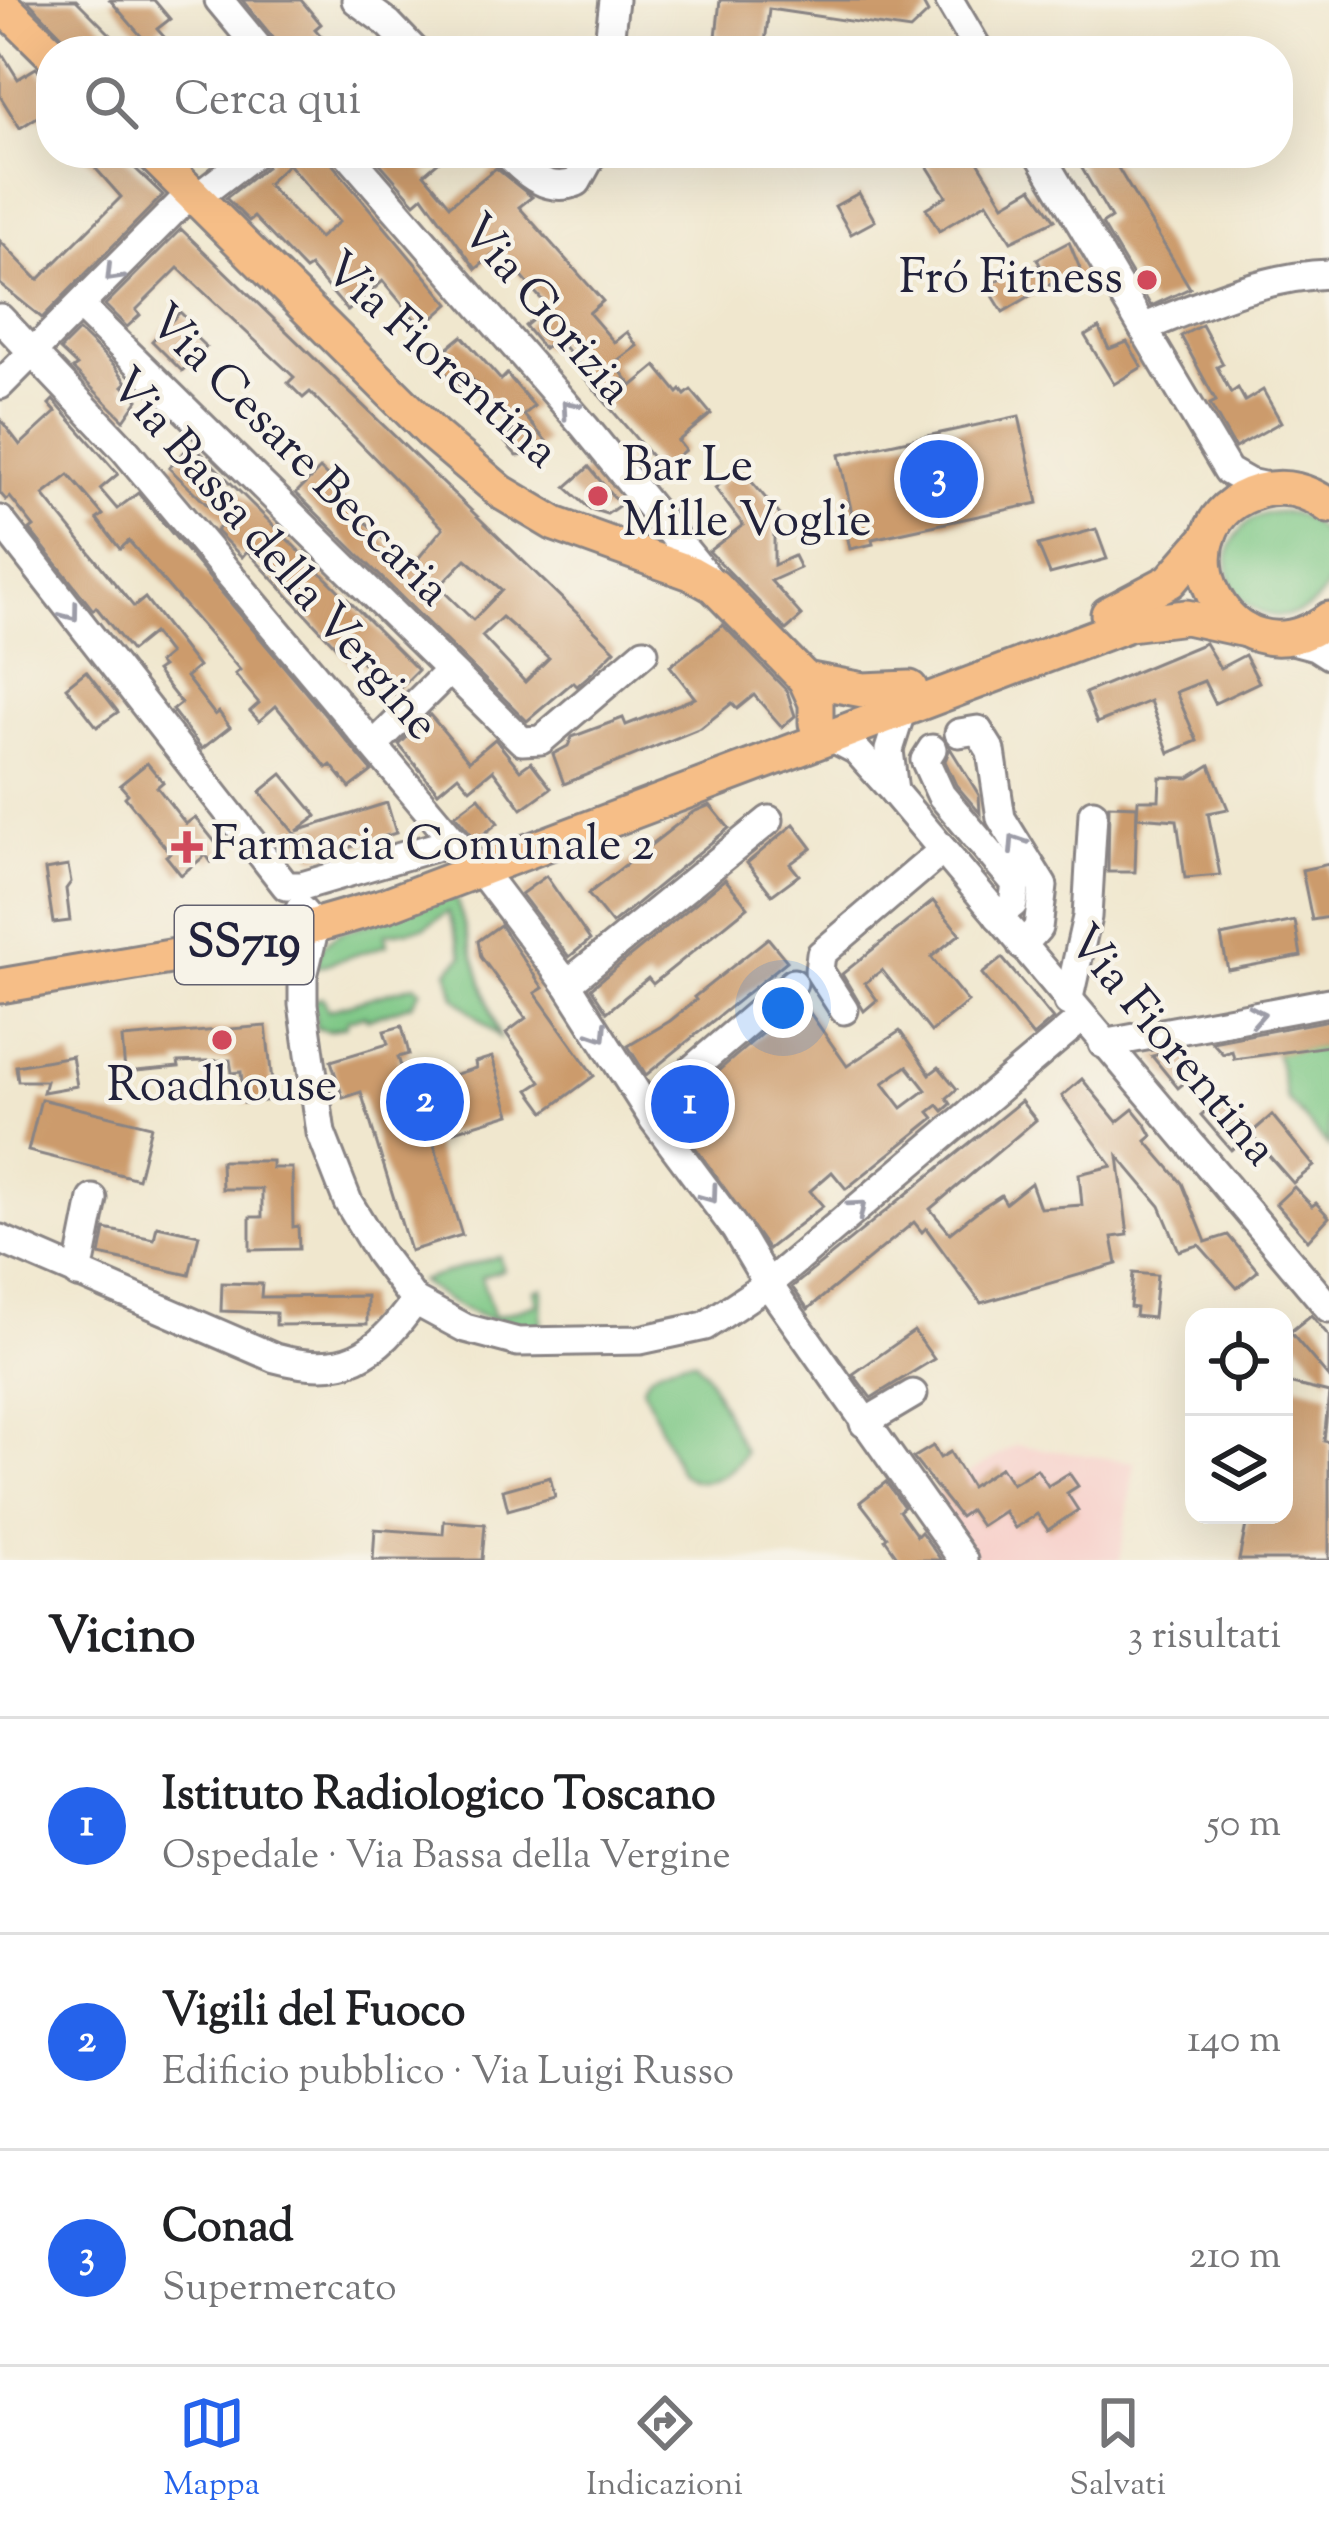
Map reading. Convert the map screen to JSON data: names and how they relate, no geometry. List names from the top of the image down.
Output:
{
  "streets": {
    "main road": ["Via Fiorentina", "SS719"],
    "street": ["Via Gorizia", "Via Cesare Beccaria", "Via Bassa della Vergine"]
  },
  "crossings": [
    ["Via Gorizia", "Via Fiorentina"],
    ["Via Fiorentina", "SS719"],
    ["Via Cesare Beccaria", "Via Bassa della Vergine"],
    ["Via Bassa della Vergine", "SS719"]
  ],
  "one_way": ["Via Gorizia"],
  "places": {
    "other": ["Fró Fitness", "Bar Le Mille Voglie", "Roadhouse"],
    "health": ["Farmacia Comunale 2"]
  },
  "page": {
    "search": "Cerca qui",
    "pins": ["3", "2", "1"],
    "heading": ["Vicino", "3 risultati"],
    "list": [
      {
        "mark": "1",
        "name": "Istituto Radiologico Toscano",
        "note": "Ospedale · Via Bassa della Vergine",
        "value": "50 m"
      },
      {
        "mark": "2",
        "name": "Vigili del Fuoco",
        "note": "Edificio pubblico · Via Luigi Russo",
        "value": "140 m"
      },
      {
        "mark": "3",
        "name": "Conad",
        "note": "Supermercato",
        "value": "210 m"
      }
    ],
    "nav": ["Mappa", "Indicazioni", "Salvati"]
  }
}
